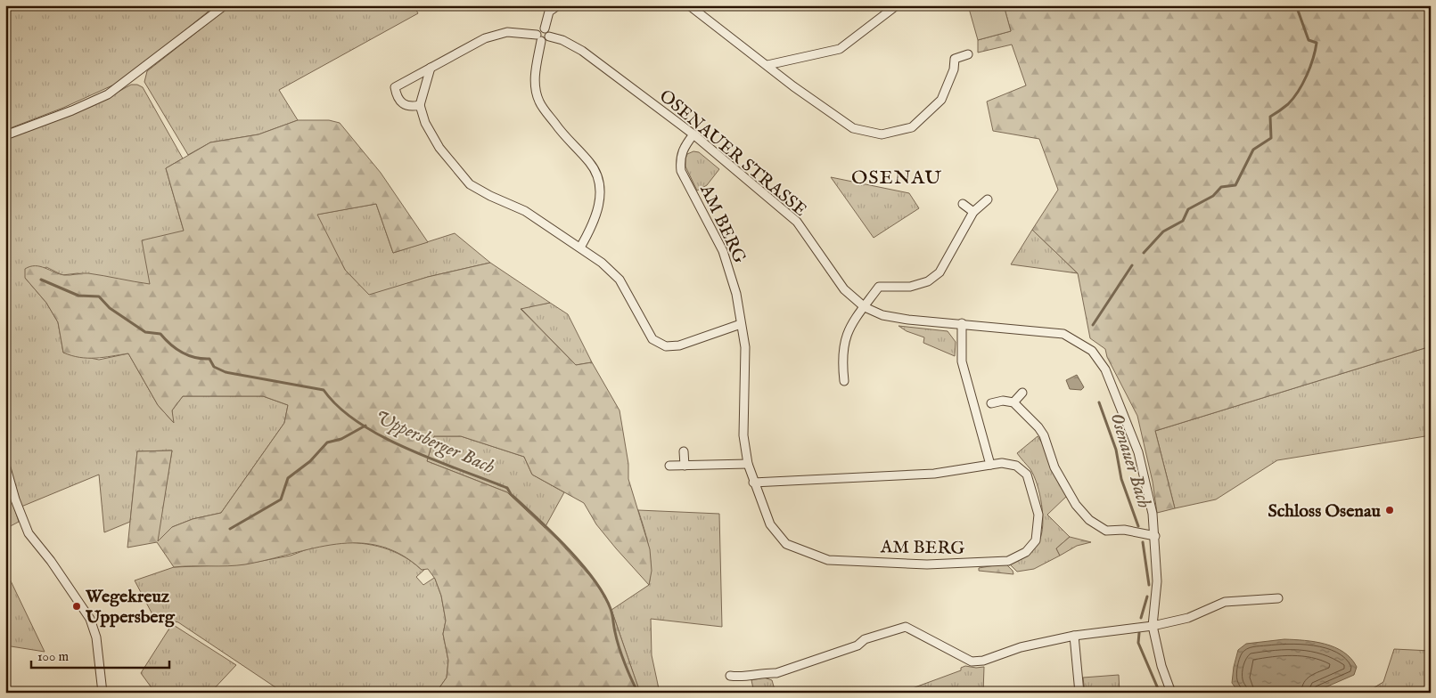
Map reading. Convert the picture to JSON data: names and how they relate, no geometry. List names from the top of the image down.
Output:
{
  "streets": {
    "street": ["OSENAUER STRASSE", "AM BERG"]
  },
  "crossings": [
    ["OSENAUER STRASSE", "AM BERG"]
  ],
  "districts": ["OSENAU"],
  "water": ["Uppersberger Bach", "Osenauer Bach"],
  "places": ["Schloss Osenau", "Wegekreuz Uppersberg"],
  "scale_bar": "100 m"
}
